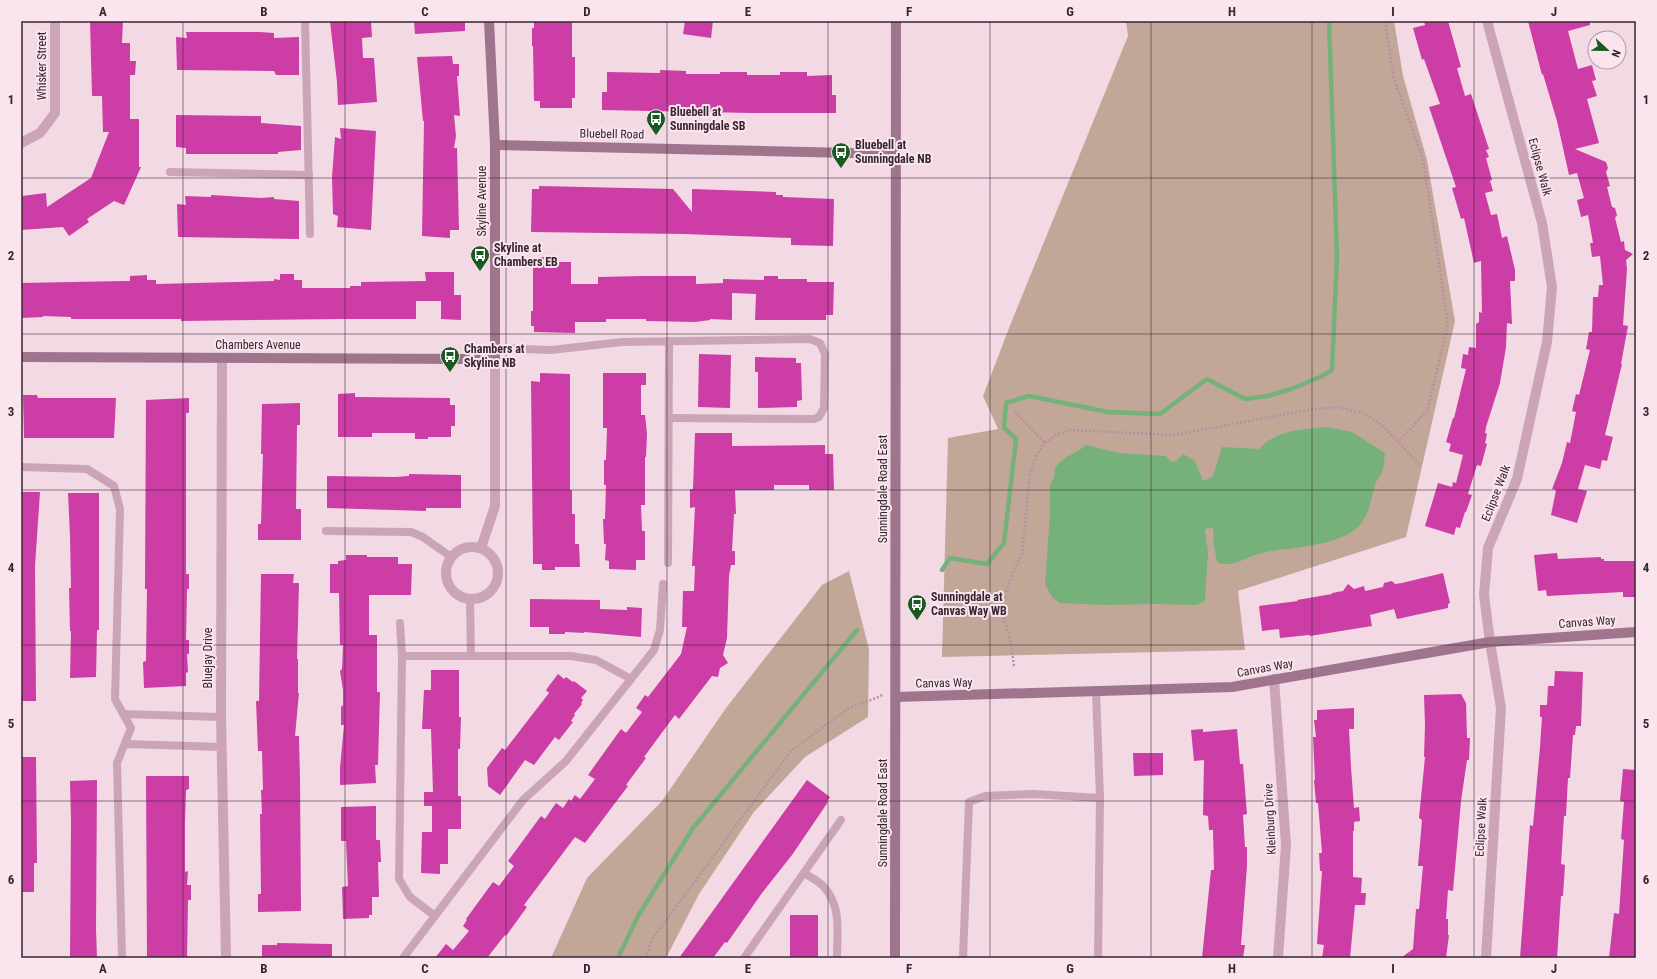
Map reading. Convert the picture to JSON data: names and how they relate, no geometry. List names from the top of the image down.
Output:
{
  "streets": {
    "street": [
      "Whisker Street",
      "Bluebell Road",
      "Eclipse Walk",
      "Skyline Avenue",
      "Chambers Avenue",
      "Sunningdale Road East",
      "Canvas Way",
      "Bluejay Drive",
      "Kleinburg Drive"
    ]
  },
  "crossings": [
    ["Bluebell Road", "Skyline Avenue"],
    ["Bluebell Road", "Sunningdale Road East"],
    ["Eclipse Walk", "Canvas Way"],
    ["Skyline Avenue", "Chambers Avenue"],
    ["Chambers Avenue", "Bluejay Drive"],
    ["Sunningdale Road East", "Canvas Way"],
    ["Canvas Way", "Kleinburg Drive"]
  ],
  "places": {
    "bus stop": [
      "Bluebell at Sunningdale SB",
      "Bluebell at Sunningdale NB",
      "Skyline at Chambers EB",
      "Chambers at Skyline NB",
      "Sunningdale at Canvas Way WB"
    ]
  },
  "north": "right",
  "grid": {
    "columns": [
      "A",
      "B",
      "C",
      "D",
      "E",
      "F",
      "G",
      "H",
      "I",
      "J"
    ],
    "rows": [
      "1",
      "2",
      "3",
      "4",
      "5",
      "6"
    ]
  }
}
